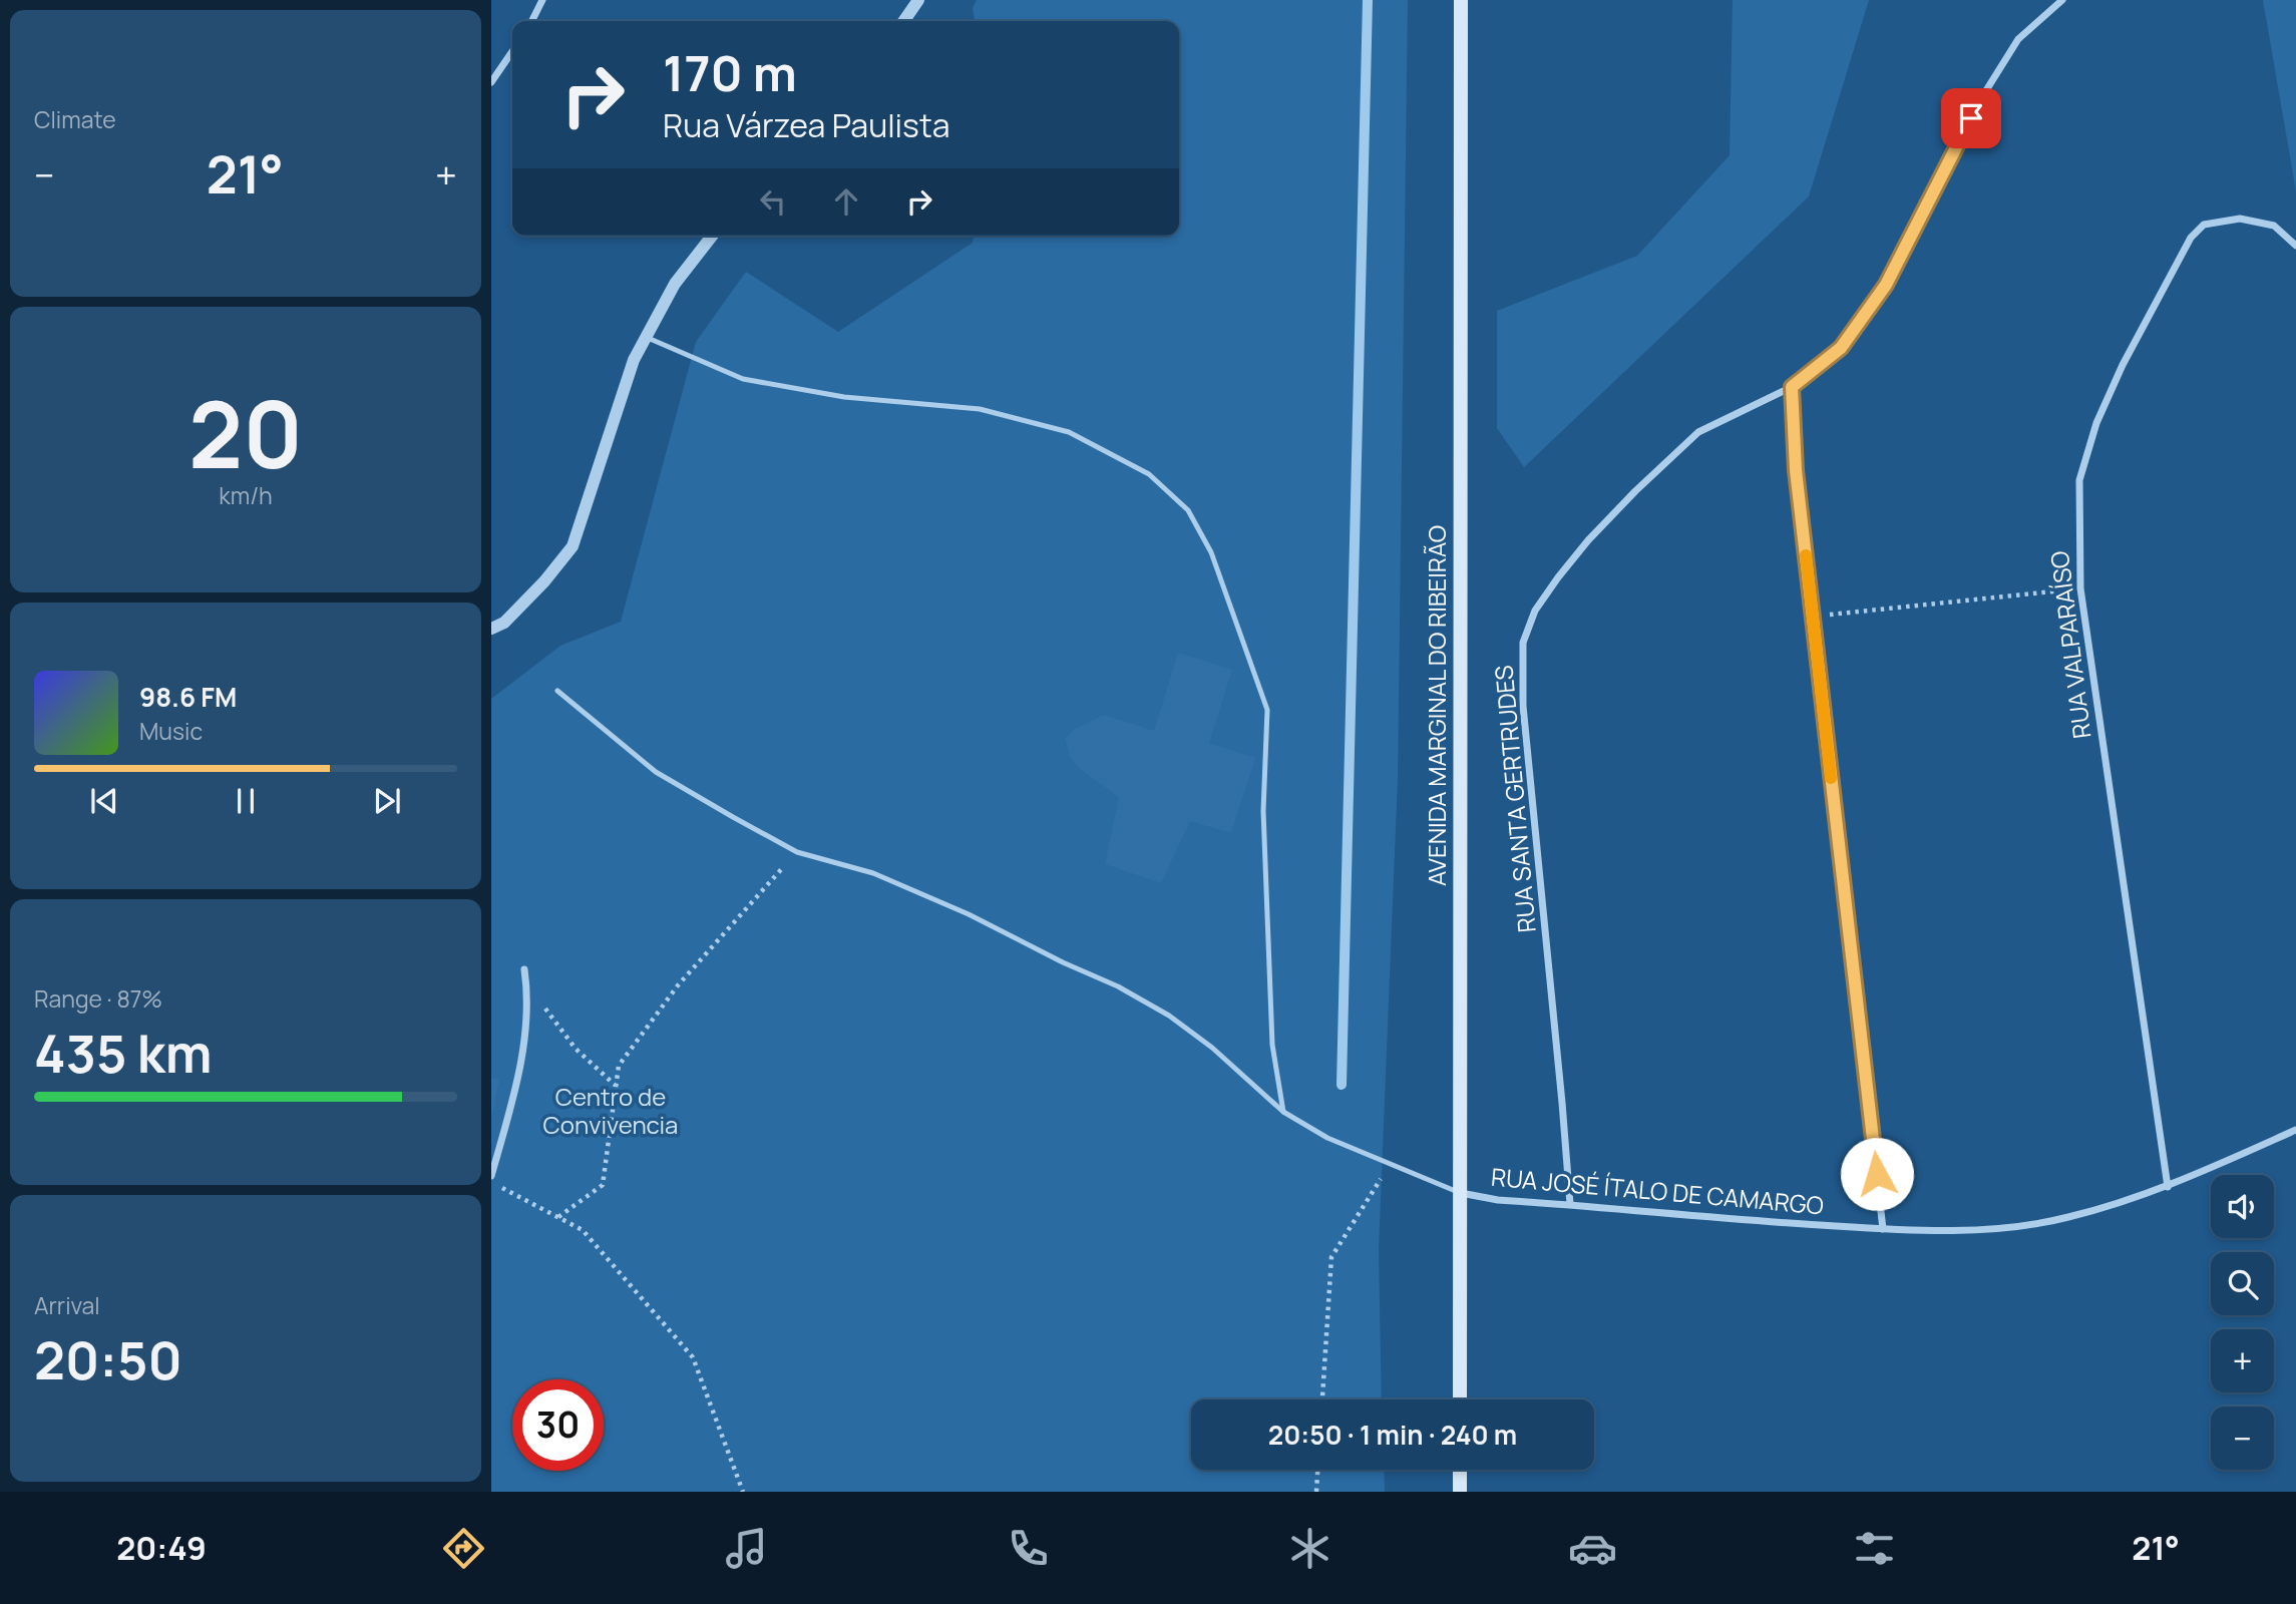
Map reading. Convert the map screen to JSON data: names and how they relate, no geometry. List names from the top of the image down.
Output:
{
  "streets": {
    "main road": ["AVENIDA MARGINAL DO RIBEIRÃO"],
    "street": ["RUA VALPARAÍSO", "RUA SANTA GERTRUDES", "RUA JOSÉ ÍTALO DE CAMARGO"]
  },
  "crossings": [
    ["RUA VALPARAÍSO", "RUA JOSÉ ÍTALO DE CAMARGO"],
    ["AVENIDA MARGINAL DO RIBEIRÃO", "RUA JOSÉ ÍTALO DE CAMARGO"],
    ["RUA SANTA GERTRUDES", "RUA JOSÉ ÍTALO DE CAMARGO"]
  ],
  "parks": ["Centro de Convivencia"],
  "page": {
    "tile": [
      "Climate",
      ["20", "km/h"],
      ["Range · 87%", "435 km"],
      ["Arrival", "20:50"]
    ],
    "turn": ["170 m", "Rua Várzea Paulista"],
    "heat": ["−", "21°", "+"],
    "song": ["98.6 FM", "Music"],
    "map_buttons": ["+", "−"],
    "limit": "30",
    "trip": "20:50 · 1 min · 240 m",
    "tabs": ["20:49", "21°"]
  }
}
